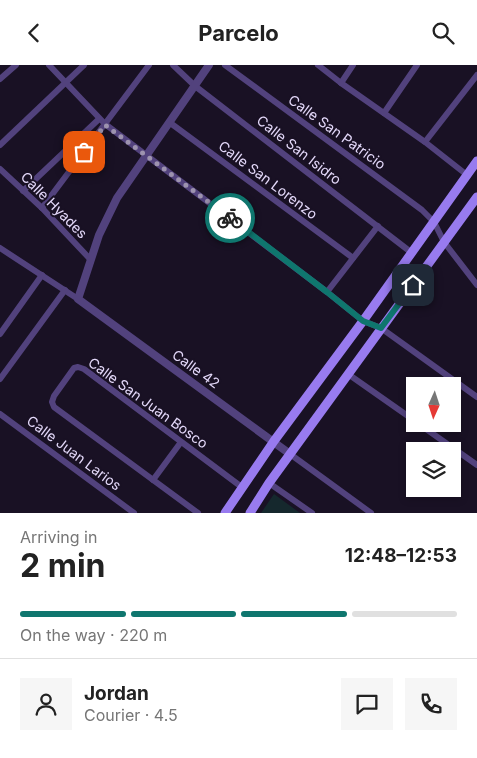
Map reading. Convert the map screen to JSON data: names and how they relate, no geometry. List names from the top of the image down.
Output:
{
  "streets": {
    "street": [
      "Calle San Patricio",
      "Calle San Isidro",
      "Calle San Lorenzo",
      "Calle Hyades",
      "Calle 42",
      "Calle San Juan Bosco",
      "Calle Juan Larios"
    ]
  },
  "north": "bottom",
  "page": {
    "header": "Parcelo",
    "heading": ["2 min", "Arriving in", "12:48–12:53"],
    "panel": ["Jordan", "Courier · 4.5"],
    "bar": "On the way · 220 m"
  }
}
